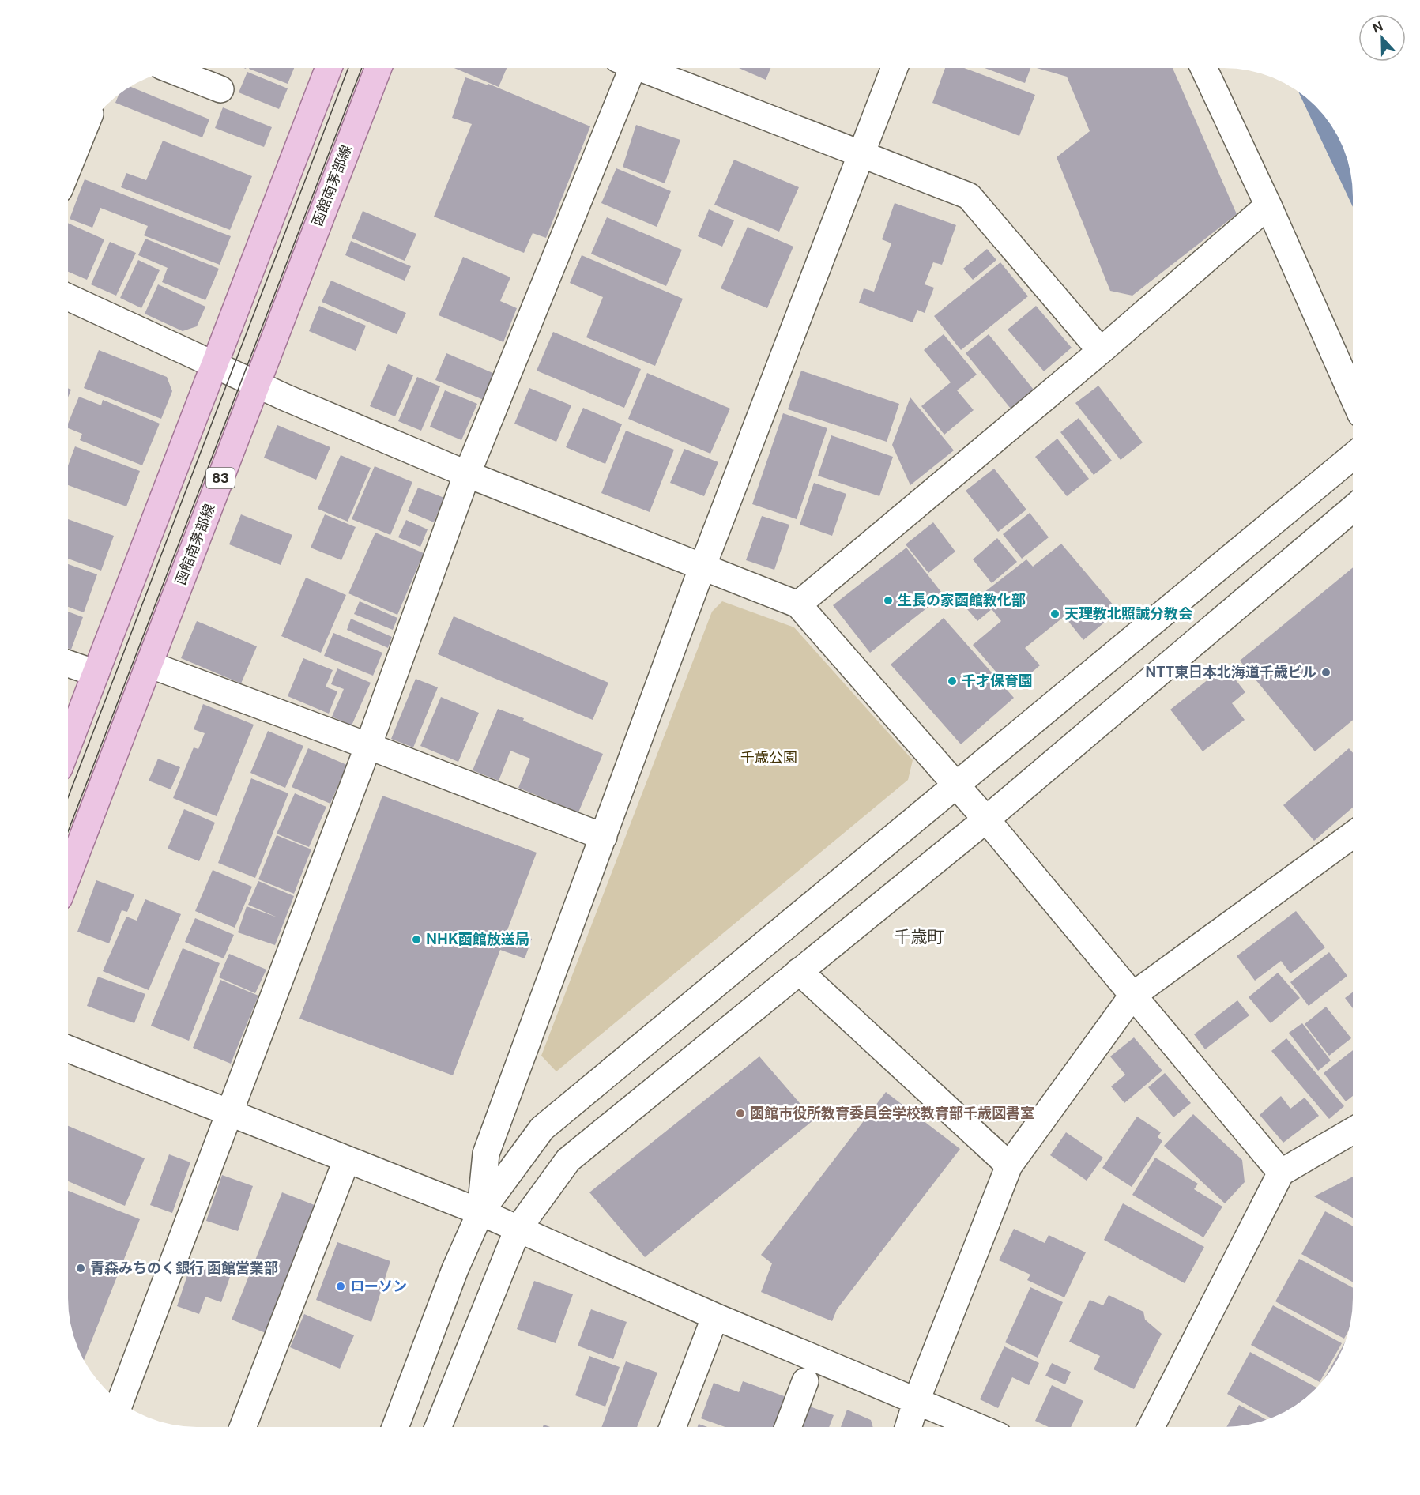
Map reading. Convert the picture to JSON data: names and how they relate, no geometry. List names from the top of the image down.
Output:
{
  "streets": {
    "main road": ["函館南茅部線", "83"]
  },
  "districts": ["千歳町"],
  "parks": ["千歳公園"],
  "places": [
    "生長の家函館教化部",
    "天理教北照誠分教会",
    "NTT東日本北海道千歳ビル",
    "千才保育園",
    "NHK函館放送局",
    "函館市役所教育委員会学校教育部千歳図書室",
    "青森みちのく銀行 函館営業部",
    "ローソン"
  ],
  "north": "top"
}
